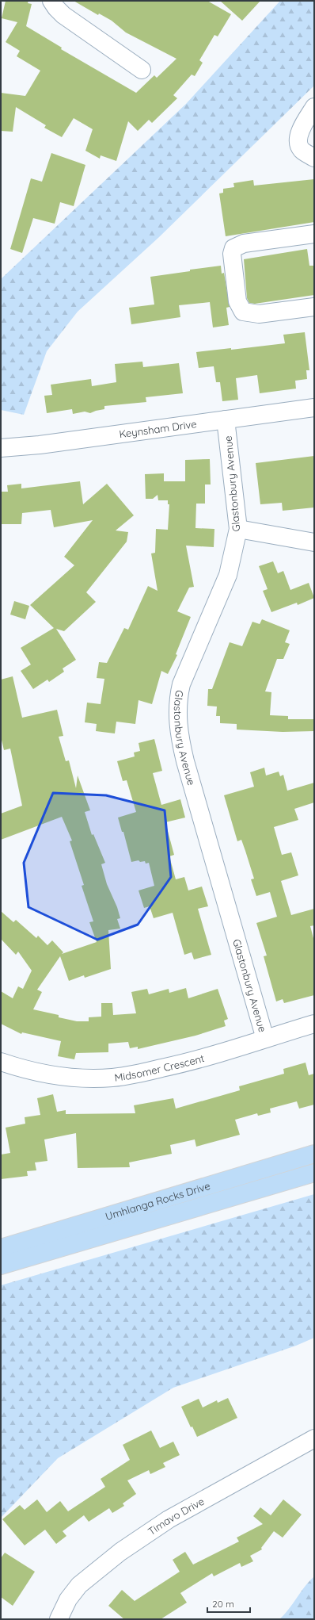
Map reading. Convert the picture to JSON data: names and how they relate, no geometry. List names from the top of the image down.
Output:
{
  "streets": {
    "main road": ["Umhlanga Rocks Drive"],
    "street": [
      "Keynsham Drive",
      "Glastonbury Avenue",
      "Midsomer Crescent",
      "Timavo Drive"
    ]
  },
  "crossings": [
    ["Keynsham Drive", "Glastonbury Avenue"],
    ["Glastonbury Avenue", "Midsomer Crescent"]
  ],
  "scale_bar": "20 m"
}
